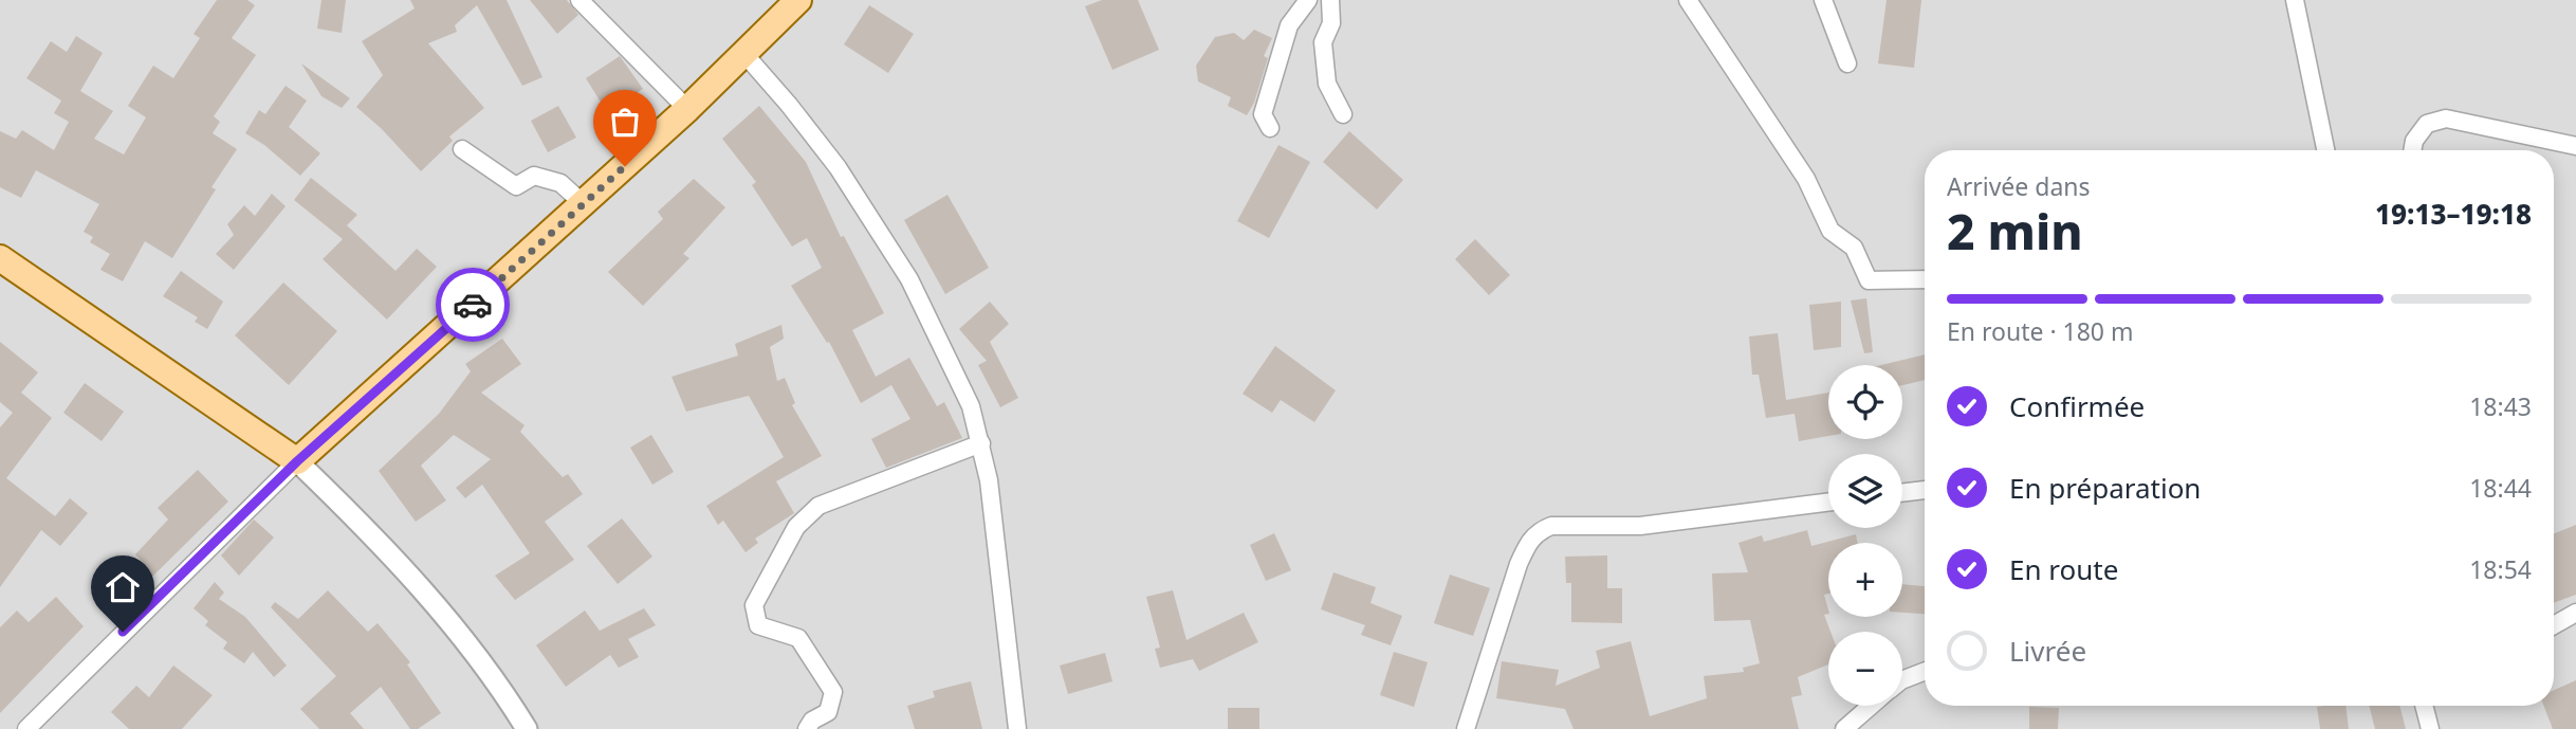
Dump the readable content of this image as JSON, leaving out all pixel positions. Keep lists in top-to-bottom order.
{
  "page": {
    "heading": ["2 min", "Arrivée dans", "19:13–19:18"],
    "bar": "En route · 180 m",
    "map_buttons": ["+", "−"],
    "list": [
      ["Confirmée", "18:43"],
      ["En préparation", "18:44"],
      ["En route", "18:54"],
      "Livrée"
    ]
  }
}
